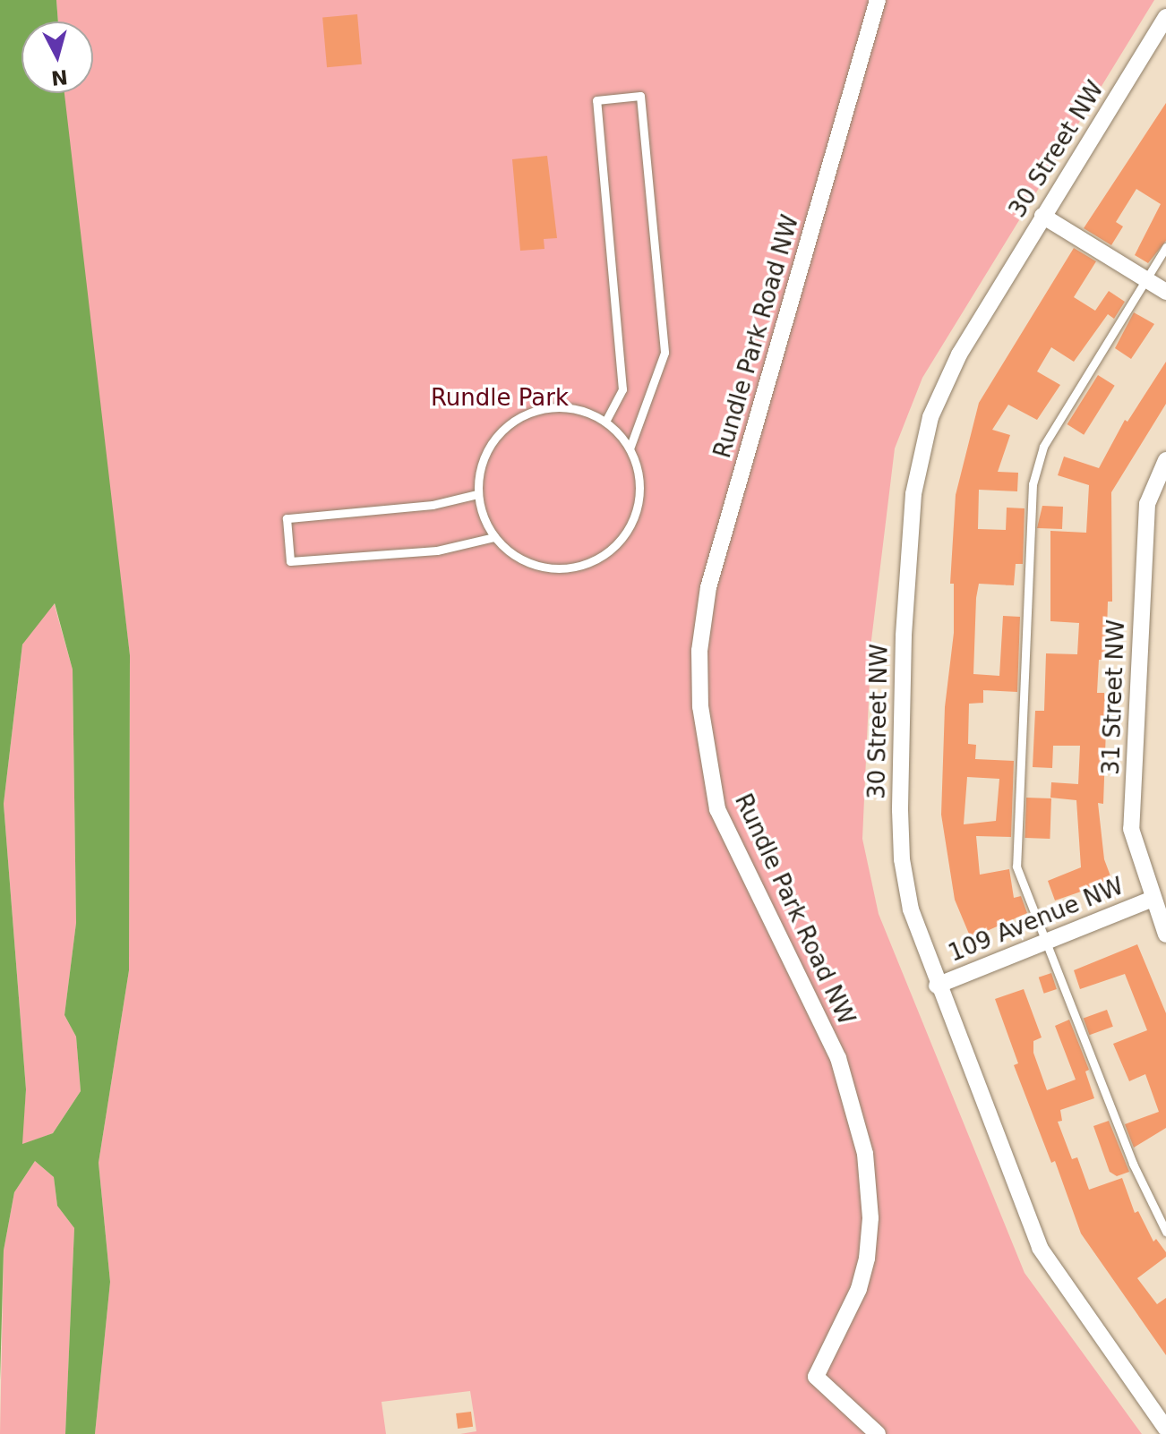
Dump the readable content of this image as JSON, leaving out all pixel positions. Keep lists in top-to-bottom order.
{
  "streets": {
    "street": [
      "30 Street NW",
      "Rundle Park Road NW",
      "31 Street NW",
      "109 Avenue NW"
    ]
  },
  "crossings": [
    ["30 Street NW", "109 Avenue NW"],
    ["31 Street NW", "109 Avenue NW"]
  ],
  "parks": ["Rundle Park"],
  "north": "bottom"
}
